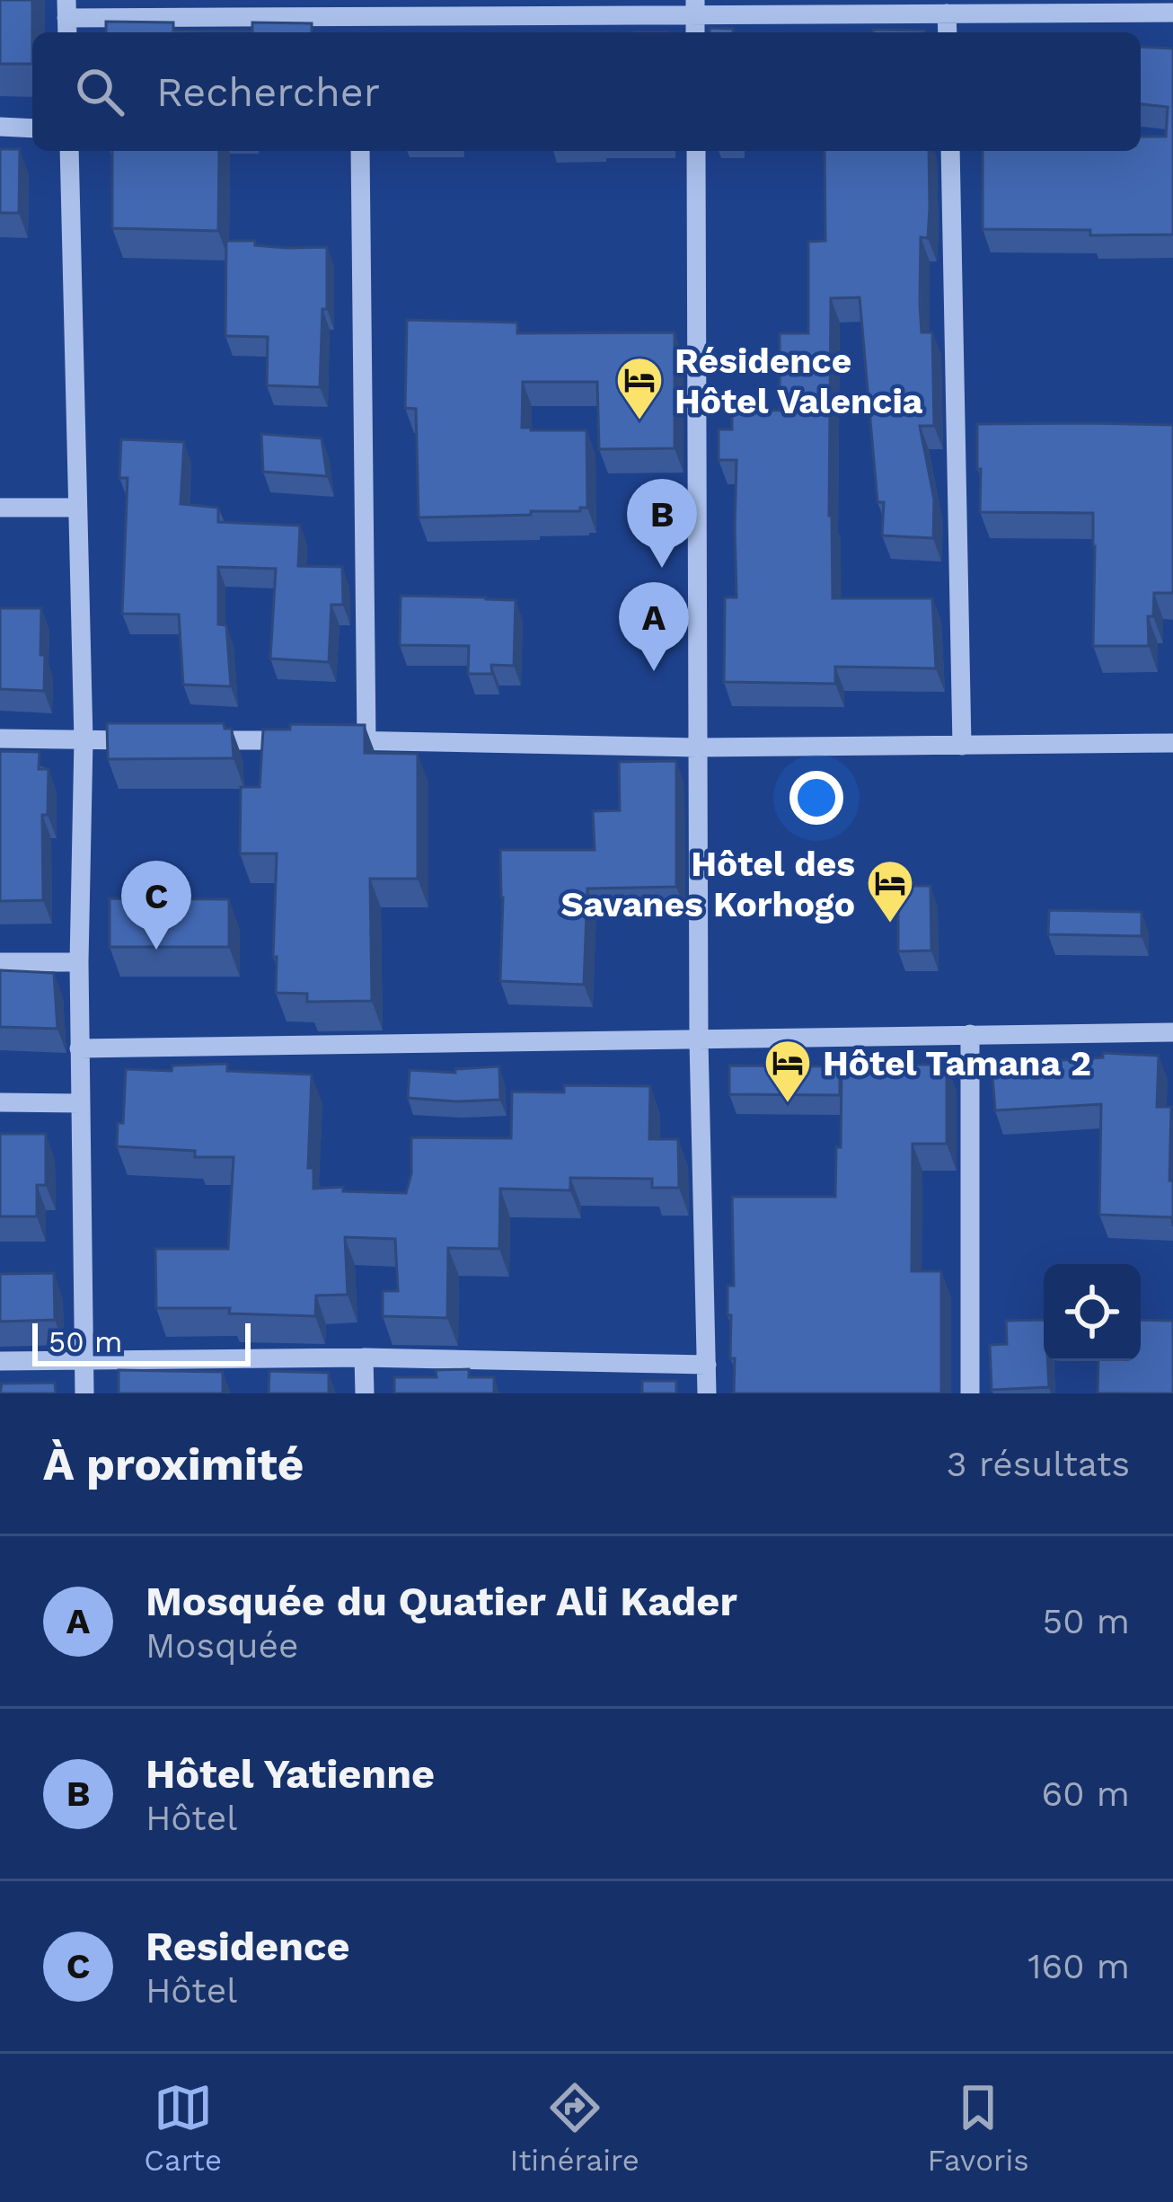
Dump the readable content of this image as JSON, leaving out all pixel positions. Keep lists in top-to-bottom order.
{
  "places": {
    "hotel": ["Résidence Hôtel Valencia", "Hôtel des Savanes Korhogo", "Hôtel Tamana 2"]
  },
  "scale_bar": "50 m",
  "page": {
    "search": "Rechercher",
    "pins": ["B", "A", "C"],
    "scale": "50 m",
    "heading": ["À proximité", "3 résultats"],
    "list": [
      {
        "mark": "A",
        "name": "Mosquée du Quatier Ali Kader",
        "note": "Mosquée",
        "value": "50 m"
      },
      {
        "mark": "B",
        "name": "Hôtel Yatienne",
        "note": "Hôtel",
        "value": "60 m"
      },
      {
        "mark": "C",
        "name": "Residence",
        "note": "Hôtel",
        "value": "160 m"
      }
    ],
    "nav": ["Carte", "Itinéraire", "Favoris"]
  }
}
